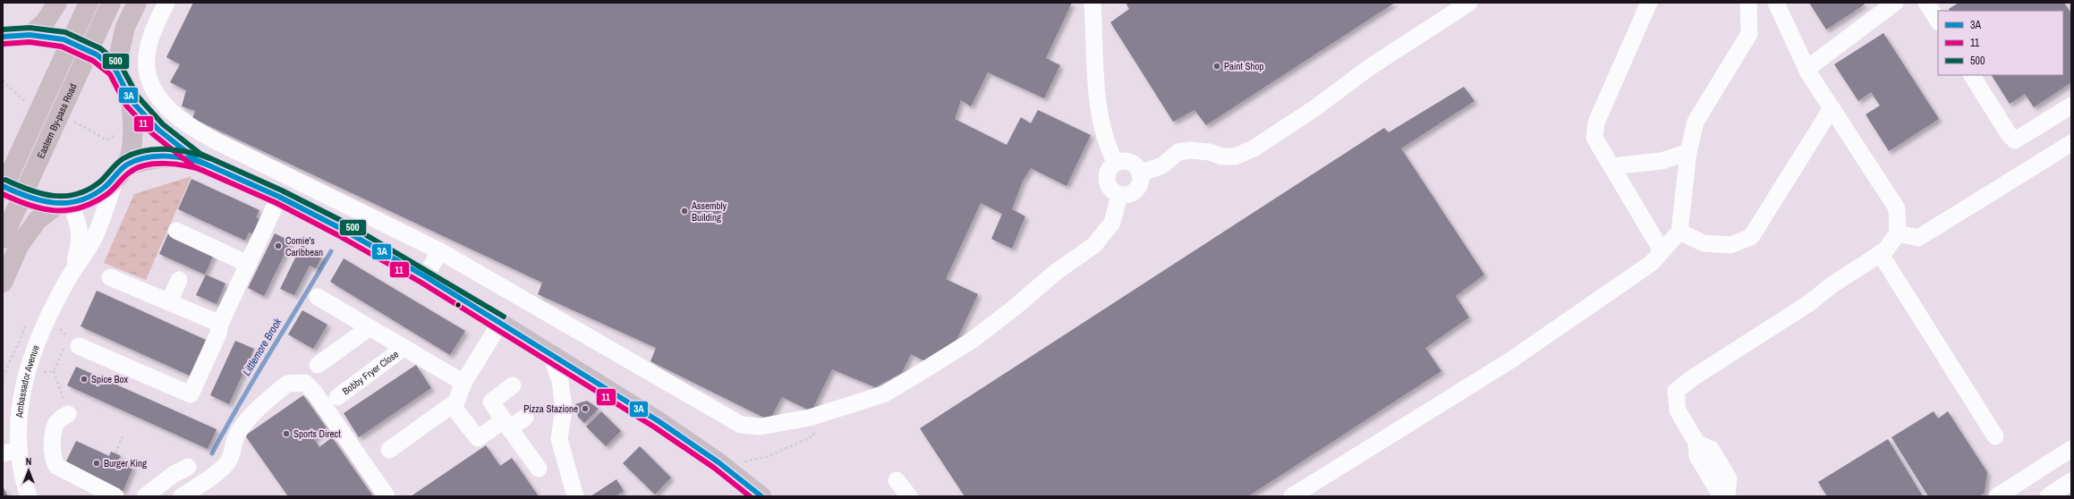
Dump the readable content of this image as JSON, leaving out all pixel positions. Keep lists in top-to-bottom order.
{
  "streets": {
    "highway": ["Eastern By-pass Road"],
    "street": ["Bobby Fryer Close", "Ambassador Avenue"]
  },
  "water": ["Littlemore Brook"],
  "places": [
    "Paint Shop",
    "Assembly Building",
    "Comie's Caribbean",
    "Spice Box",
    "Pizza Stazione",
    "Sports Direct",
    "Burger King"
  ],
  "lines": ["transit line 500", "transit line 3A", "transit line 11"],
  "legend": ["3A", "11", "500"],
  "north": "top"
}
